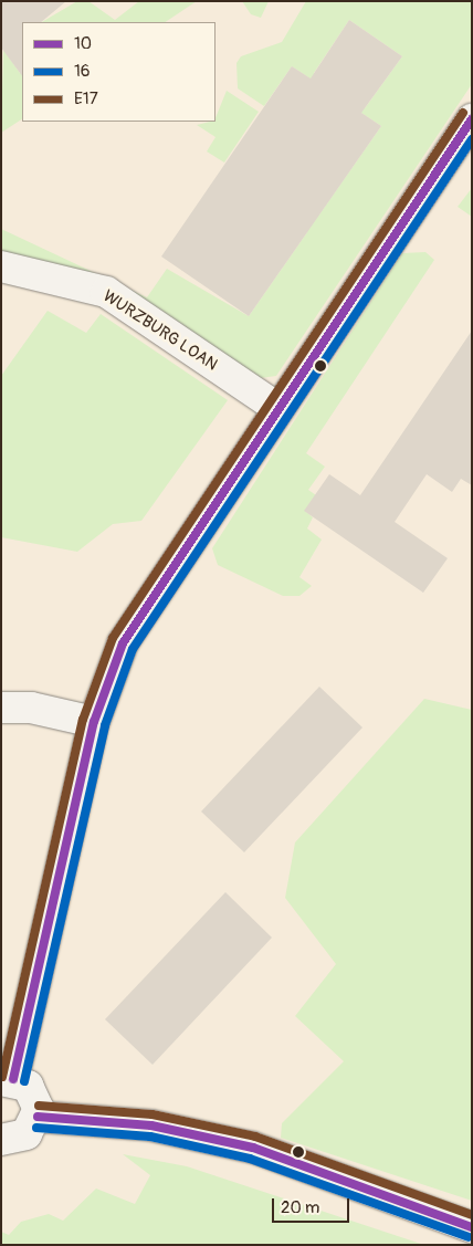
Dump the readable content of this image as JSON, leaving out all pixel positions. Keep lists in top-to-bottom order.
{
  "streets": {
    "street": ["WURZBURG LOAN"]
  },
  "lines": ["transit line E17", "transit line 10", "transit line 16"],
  "legend": ["10", "16", "E17"],
  "scale_bar": "20 m"
}
